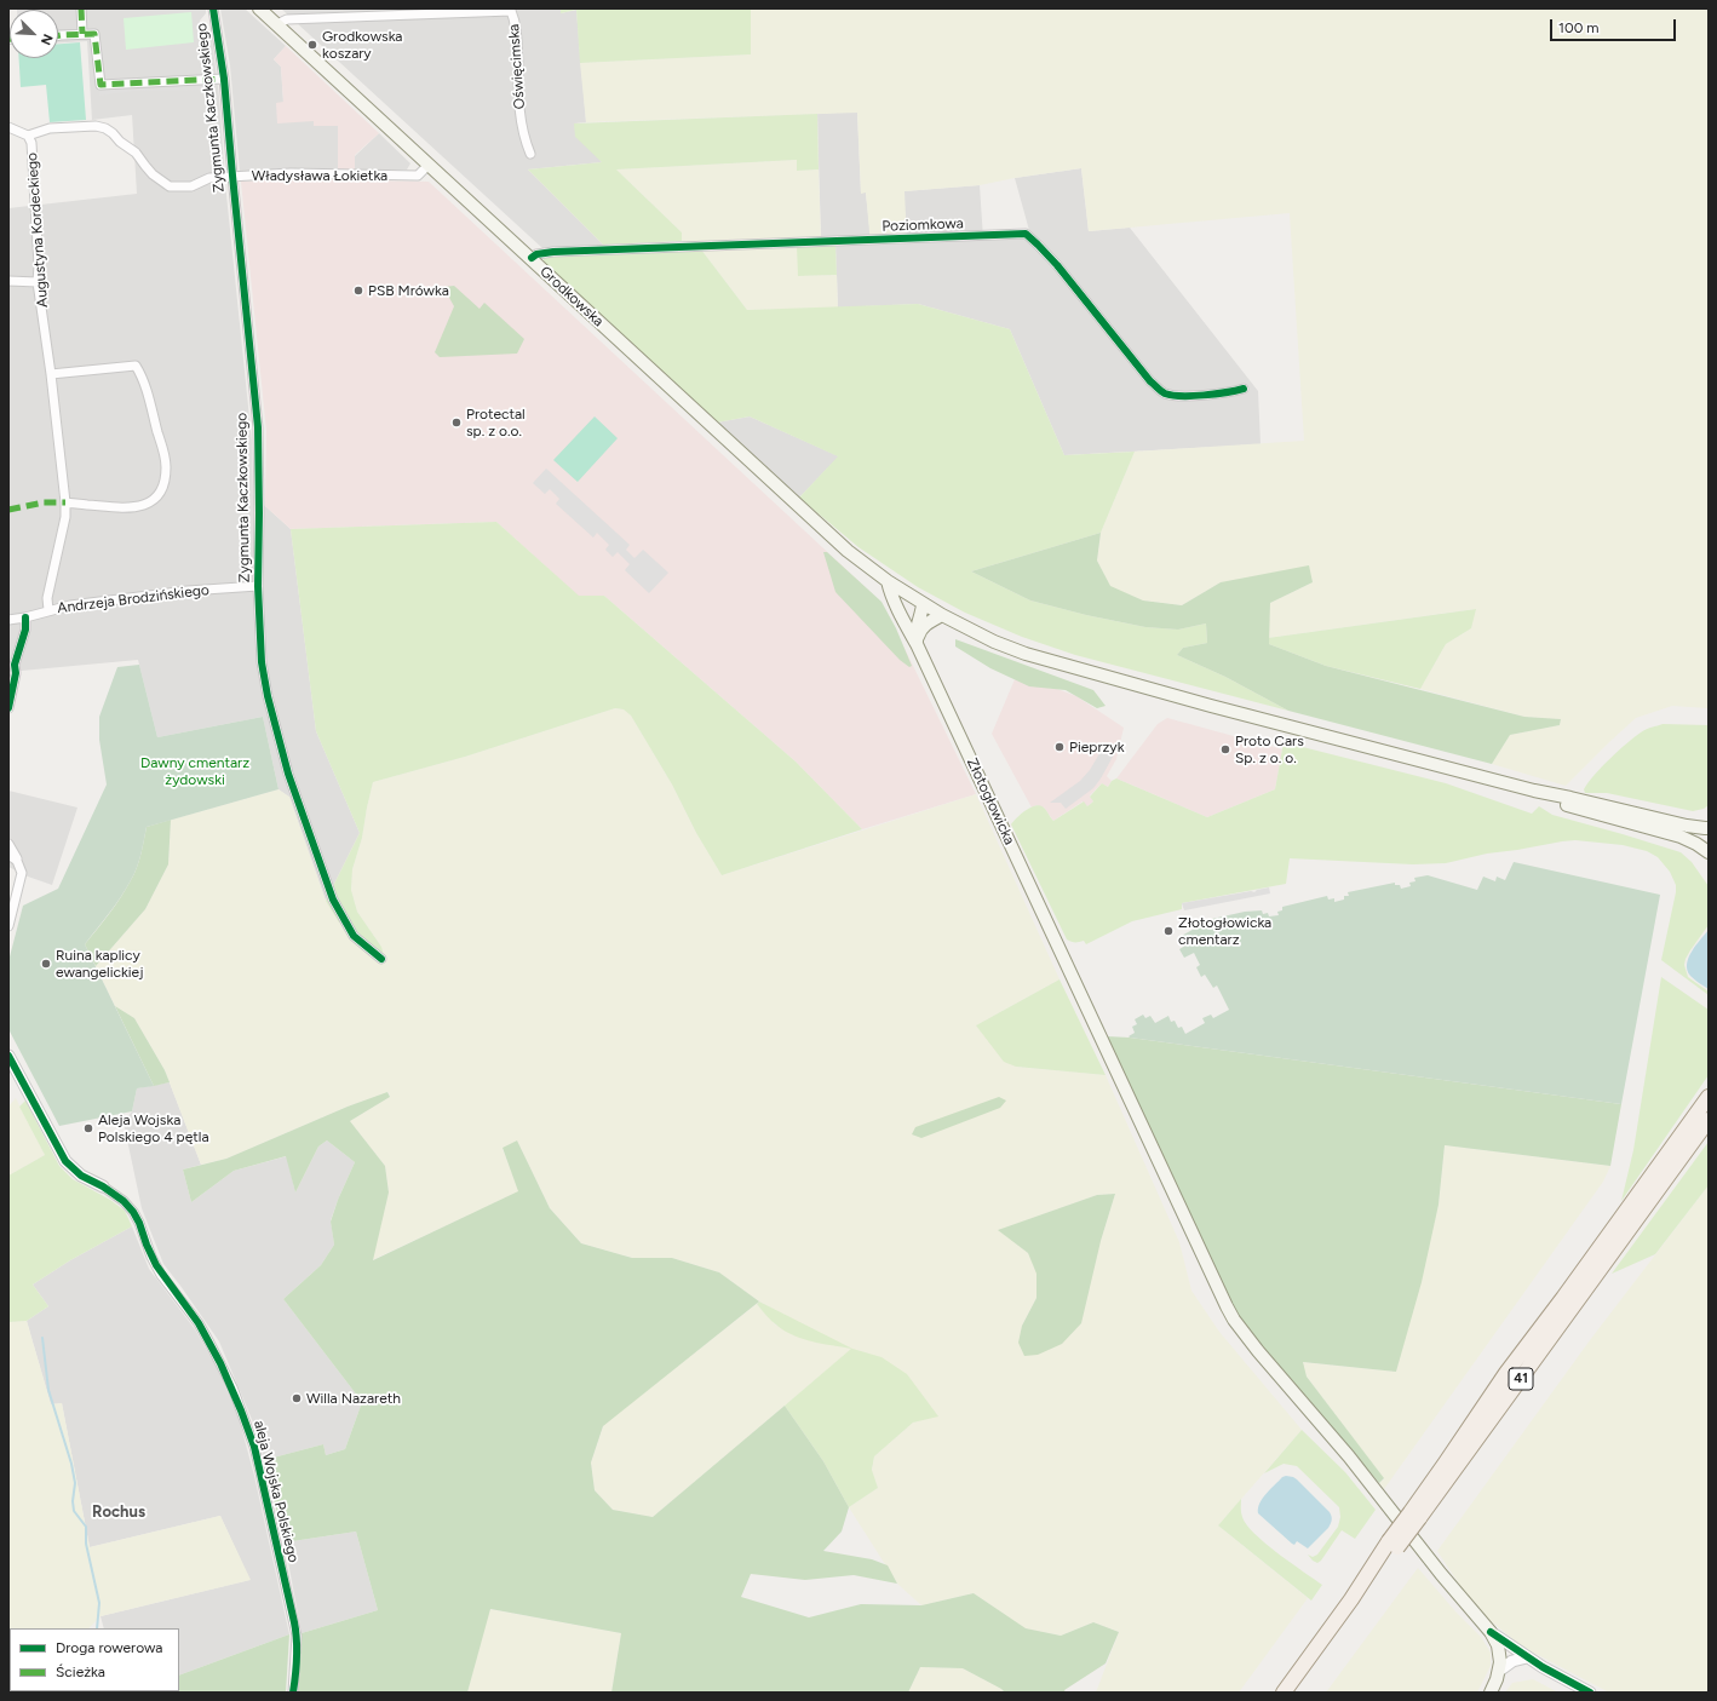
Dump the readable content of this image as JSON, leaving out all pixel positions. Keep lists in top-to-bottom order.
{
  "streets": {
    "main road": ["Grodkowska", "Złotogłowicka", "41"],
    "street": [
      "Oświęcimska",
      "Zygmunta Kaczkowskiego",
      "Władysława Łokietka",
      "Poziomkowa",
      "Augustyna Kordeckiego",
      "Andrzeja Brodzińskiego",
      "aleja Wojska Polskiego"
    ]
  },
  "crossings": [
    ["Oświęcimska", "Grodkowska"],
    ["Zygmunta Kaczkowskiego", "Władysława Łokietka"],
    ["Zygmunta Kaczkowskiego", "Andrzeja Brodzińskiego"],
    ["Władysława Łokietka", "Augustyna Kordeckiego"],
    ["Władysława Łokietka", "Grodkowska"],
    ["Poziomkowa", "Grodkowska"],
    ["Augustyna Kordeckiego", "Andrzeja Brodzińskiego"],
    ["Grodkowska", "Złotogłowicka"]
  ],
  "districts": ["Rochus"],
  "parks": ["Dawny cmentarz żydowski"],
  "places": [
    "Grodkowska koszary",
    "PSB Mrówka",
    "Protectal sp. z o.o.",
    "Pieprzyk",
    "Proto Cars Sp. z o. o.",
    "Złotogłowicka cmentarz",
    "Ruina kaplicy ewangelickiej",
    "Aleja Wojska Polskiego 4 pętla",
    "Willa Nazareth"
  ],
  "legend": ["Droga rowerowa", "Ścieżka"],
  "scale_bar": "100 m",
  "north": "bottom right"
}
